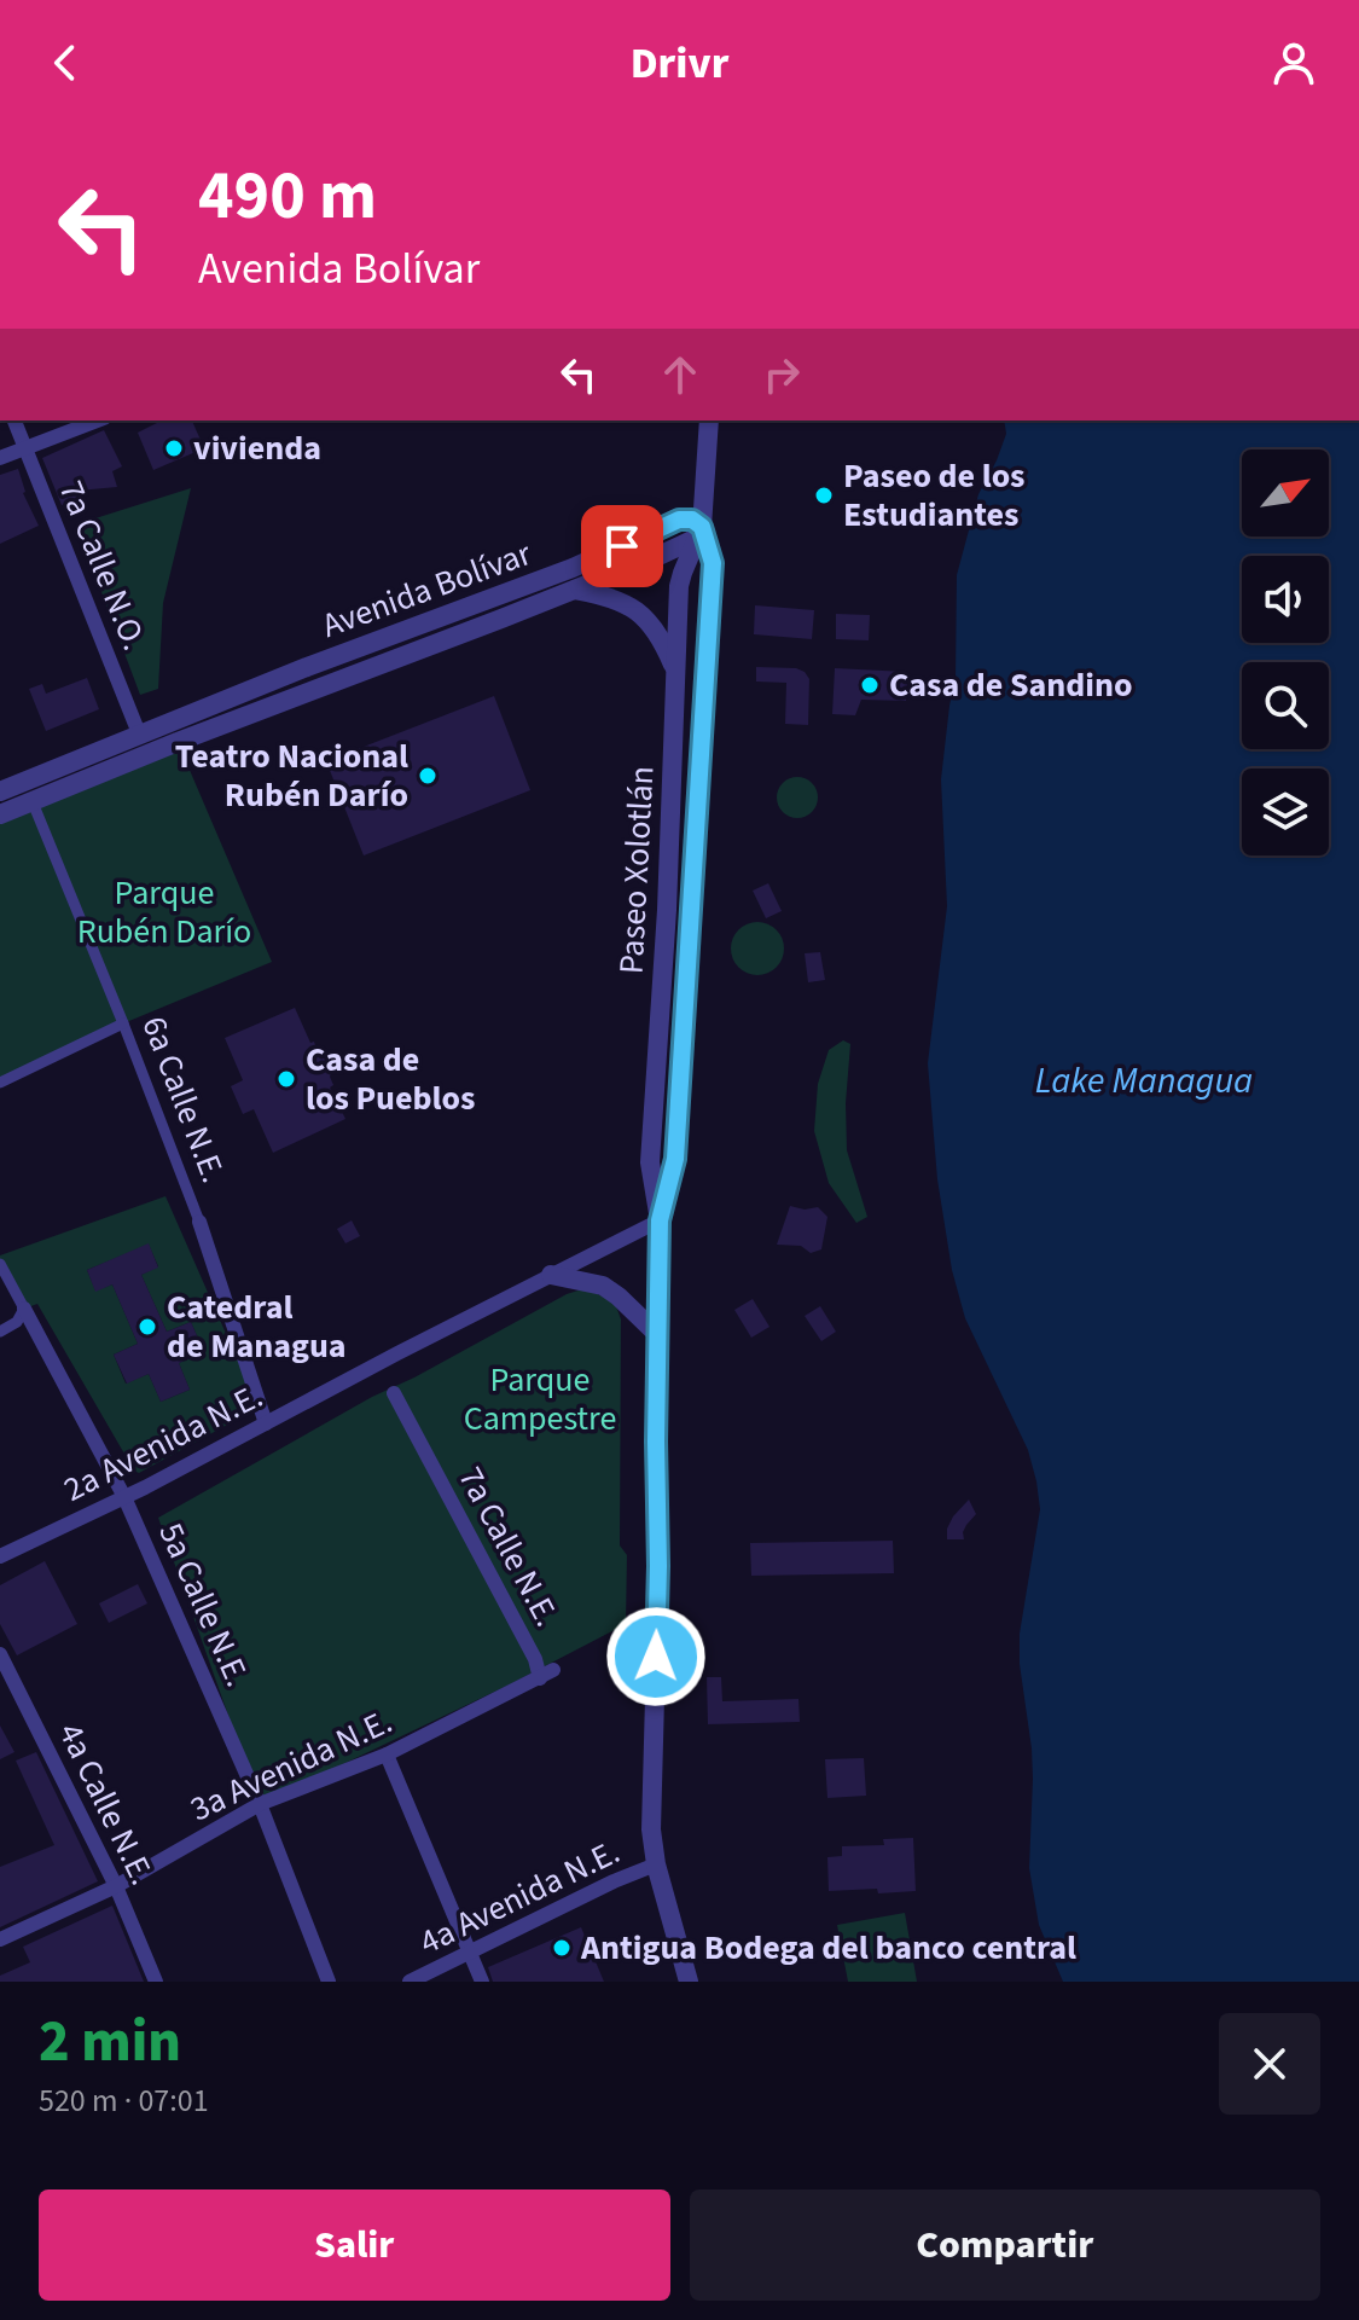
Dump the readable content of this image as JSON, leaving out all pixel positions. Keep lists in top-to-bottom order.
{
  "streets": {
    "street": [
      "7a Calle N.O.",
      "Avenida Bolívar",
      "Paseo Xolotlán",
      "6a Calle N.E.",
      "2a Avenida N.E.",
      "7a Calle N.E.",
      "5a Calle N.E.",
      "3a Avenida N.E.",
      "4a Calle N.E.",
      "4a Avenida N.E."
    ]
  },
  "crossings": [
    ["7a Calle N.O.", "Avenida Bolívar"],
    ["Avenida Bolívar", "Paseo Xolotlán"],
    ["Avenida Bolívar", "6a Calle N.E."],
    ["Paseo Xolotlán", "2a Avenida N.E."],
    ["Paseo Xolotlán", "4a Avenida N.E."],
    ["6a Calle N.E.", "2a Avenida N.E."],
    ["2a Avenida N.E.", "5a Calle N.E."],
    ["7a Calle N.E.", "3a Avenida N.E."],
    ["5a Calle N.E.", "3a Avenida N.E."],
    ["3a Avenida N.E.", "4a Calle N.E."]
  ],
  "water": ["Lake Managua"],
  "parks": ["Parque Rubén Darío", "Parque Campestre"],
  "places": [
    "vivienda",
    "Paseo de los Estudiantes",
    "Casa de Sandino",
    "Teatro Nacional Rubén Darío",
    "Casa de los Pueblos",
    "Catedral de Managua",
    "Antigua Bodega del banco central"
  ],
  "north": "top right",
  "page": {
    "header": "Drivr",
    "turn": ["490 m", "Avenida Bolívar"],
    "heading": ["2 min", "520 m · 07:01"],
    "buttons": ["Salir", "Compartir"]
  }
}
